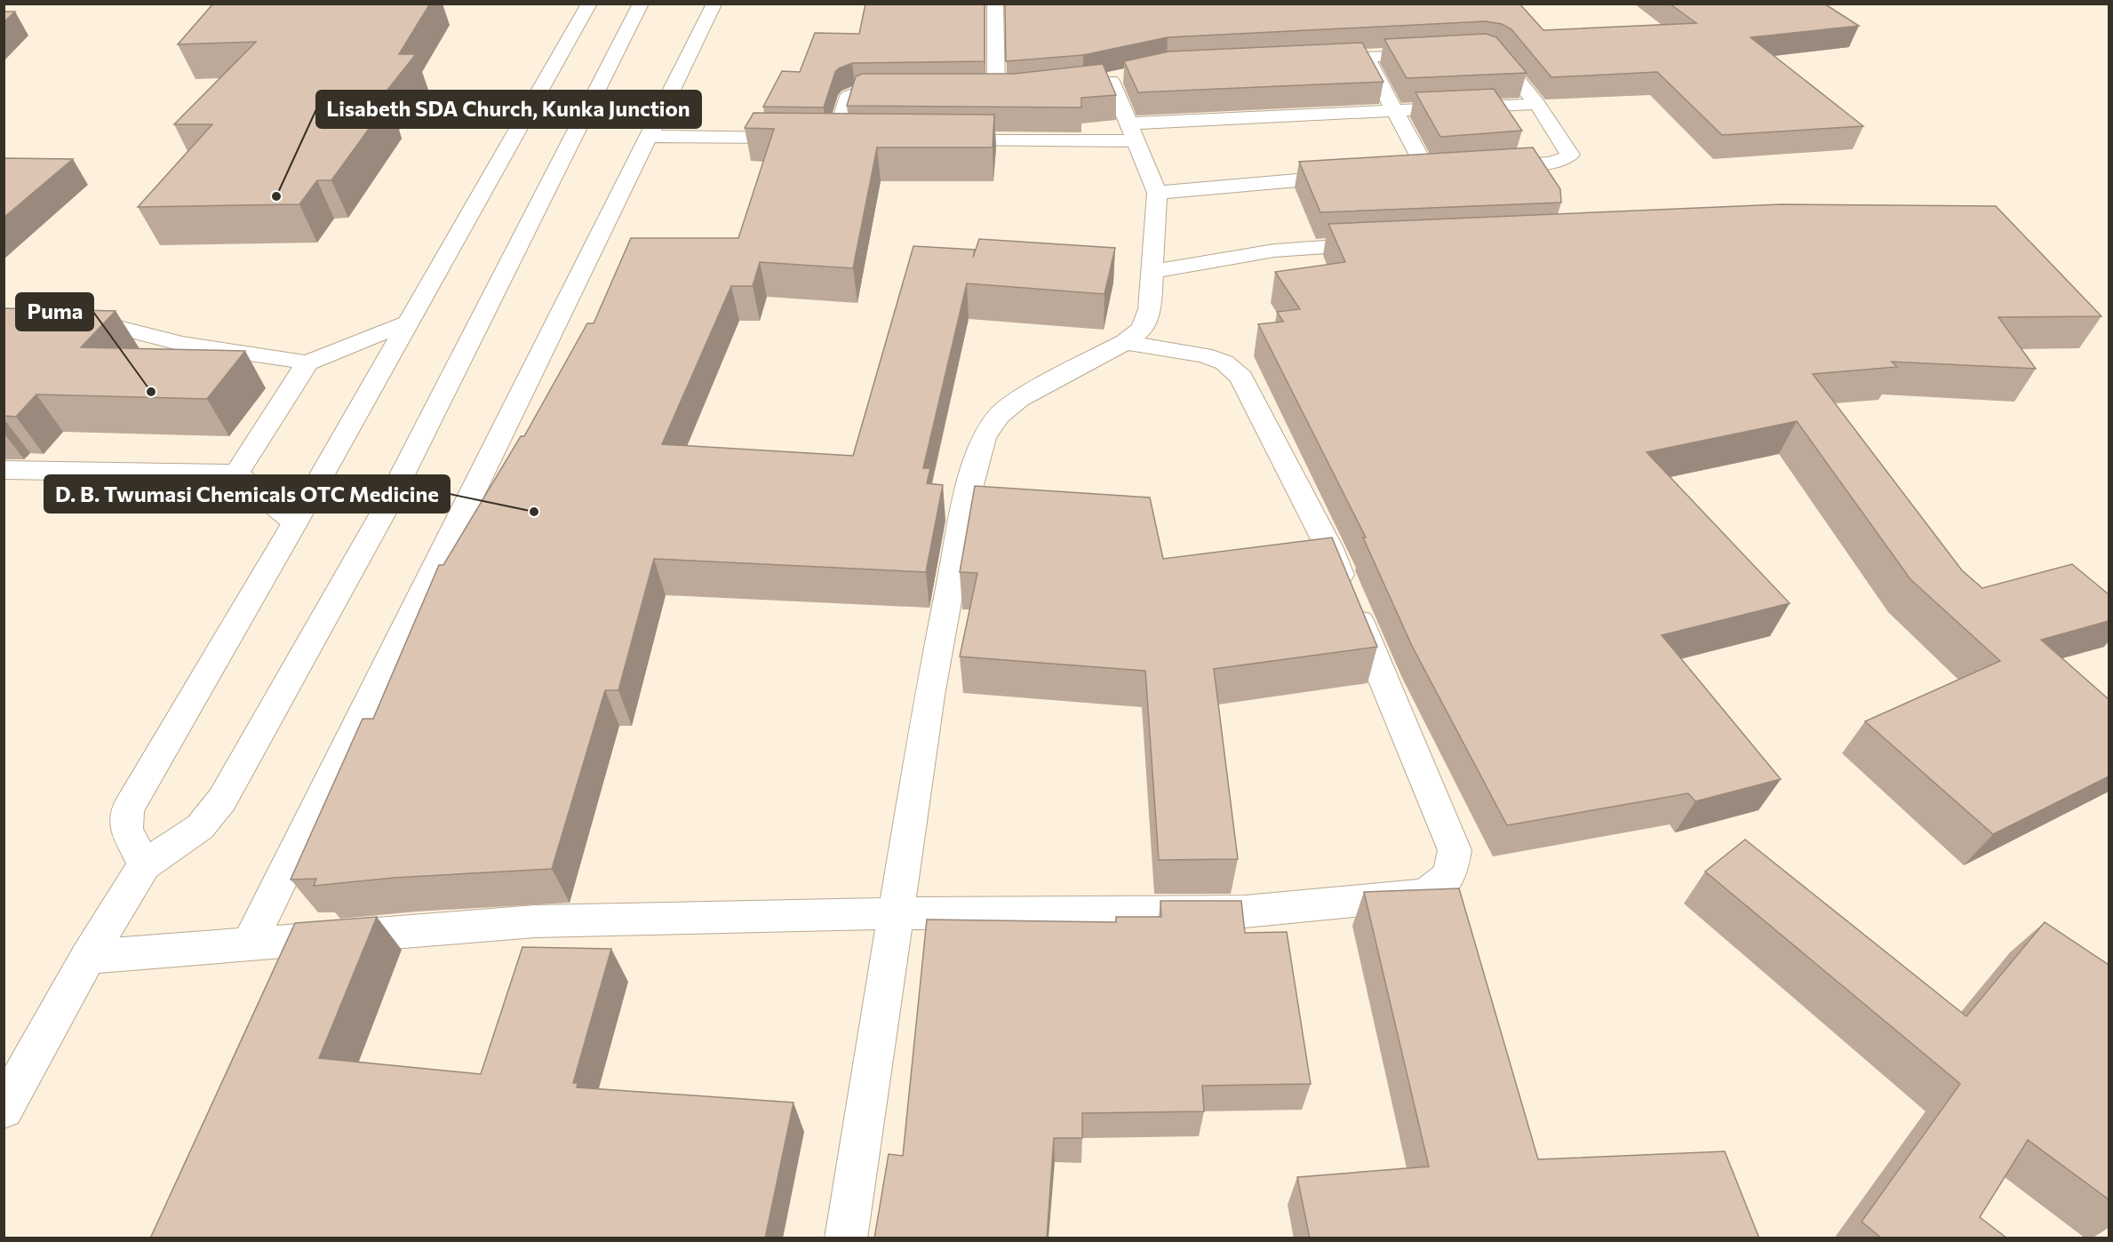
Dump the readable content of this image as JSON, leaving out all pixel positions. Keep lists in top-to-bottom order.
{
  "places": ["Lisabeth SDA Church, Kunka Junction", "Puma", "D. B. Twumasi Chemicals OTC Medicine"]
}
